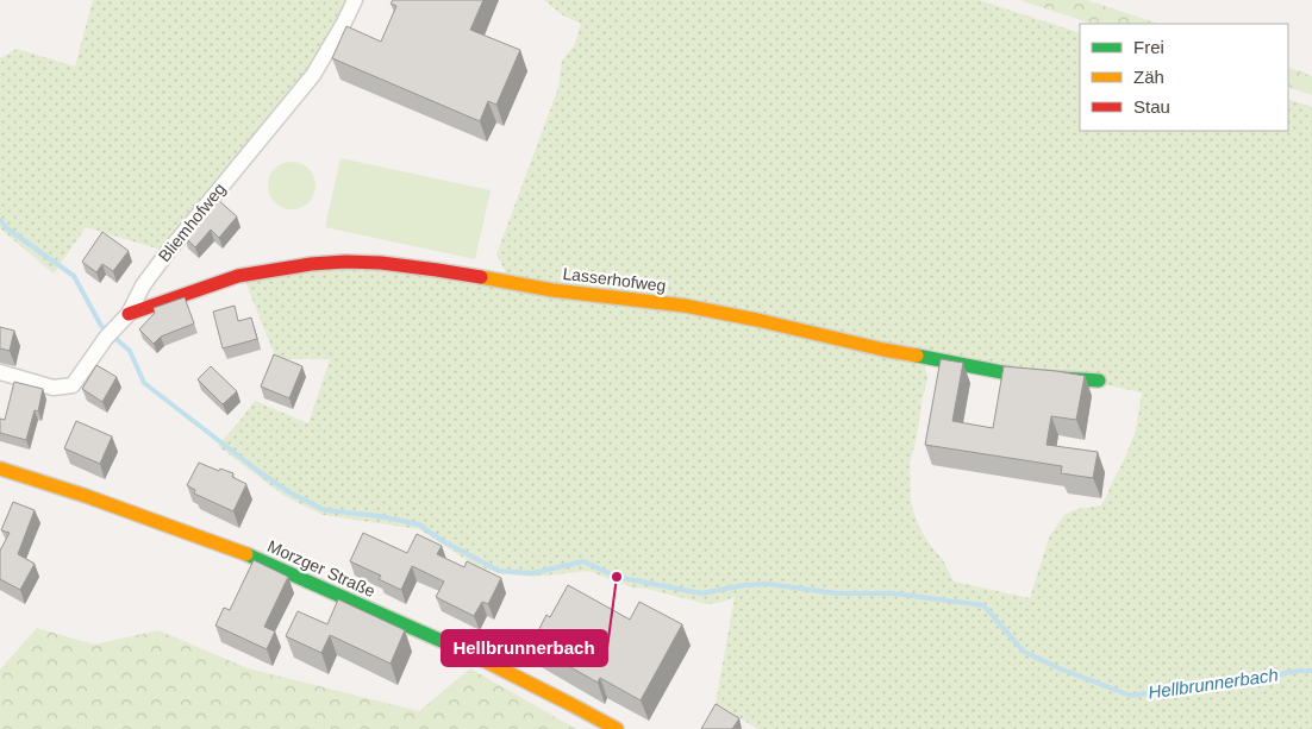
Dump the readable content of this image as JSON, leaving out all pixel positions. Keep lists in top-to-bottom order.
{
  "streets": {
    "street": ["Bliemhofweg", "Lasserhofweg", "Morzger Straße"]
  },
  "crossings": [
    ["Bliemhofweg", "Lasserhofweg"]
  ],
  "water": ["Hellbrunnerbach"],
  "places": ["Hellbrunnerbach"],
  "legend": ["Frei", "Zäh", "Stau"]
}
